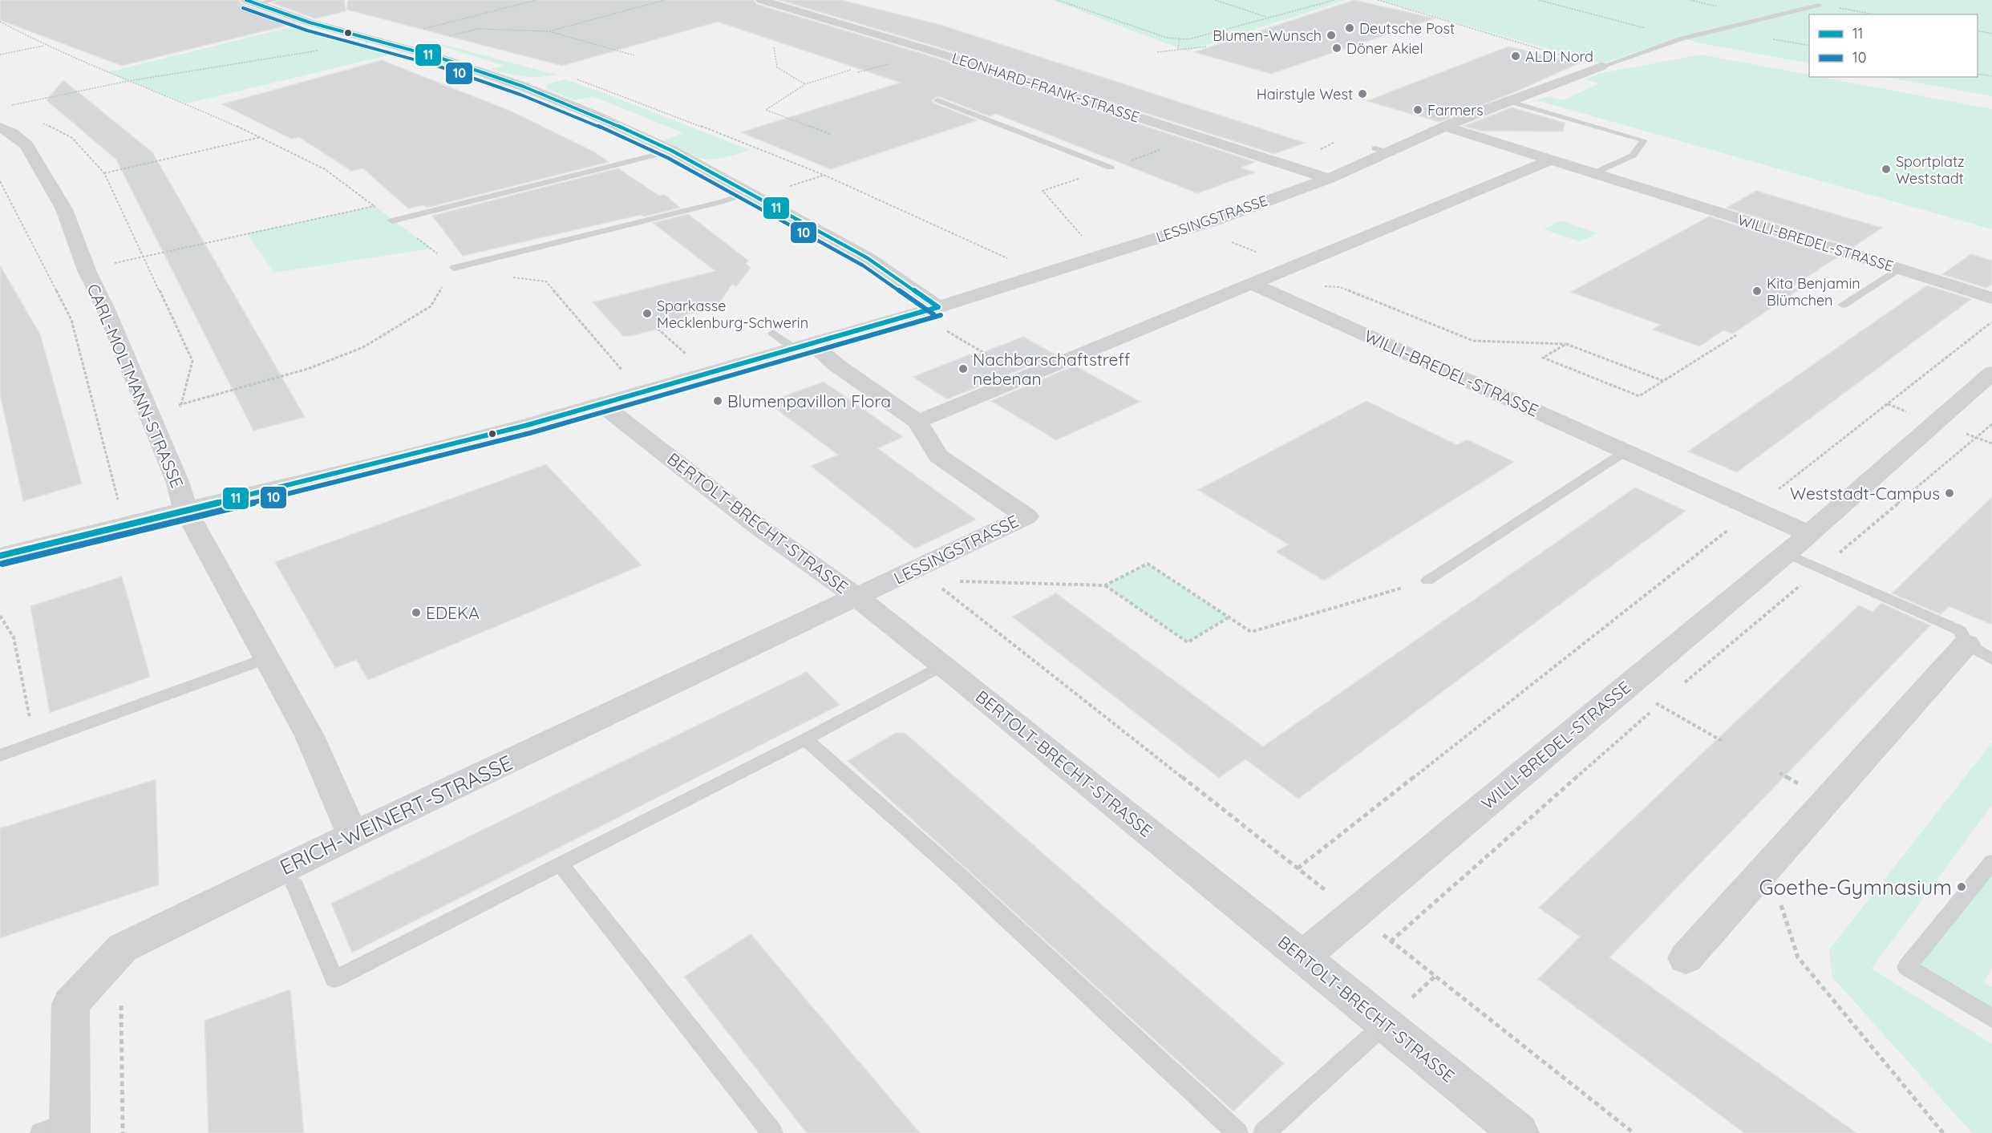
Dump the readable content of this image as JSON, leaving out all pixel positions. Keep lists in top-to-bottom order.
{
  "streets": {
    "street": [
      "LEONHARD-FRANK-STRASSE",
      "LESSINGSTRASSE",
      "WILLI-BREDEL-STRASSE",
      "CARL-MOLTMANN-STRASSE",
      "BERTOLT-BRECHT-STRASSE",
      "ERICH-WEINERT-STRASSE"
    ]
  },
  "crossings": [
    ["LEONHARD-FRANK-STRASSE", "LESSINGSTRASSE"],
    ["LESSINGSTRASSE", "WILLI-BREDEL-STRASSE"],
    ["LESSINGSTRASSE", "CARL-MOLTMANN-STRASSE"],
    ["LESSINGSTRASSE", "BERTOLT-BRECHT-STRASSE"],
    ["LESSINGSTRASSE", "ERICH-WEINERT-STRASSE"],
    ["WILLI-BREDEL-STRASSE", "BERTOLT-BRECHT-STRASSE"],
    ["CARL-MOLTMANN-STRASSE", "ERICH-WEINERT-STRASSE"],
    ["BERTOLT-BRECHT-STRASSE", "ERICH-WEINERT-STRASSE"]
  ],
  "places": [
    "Deutsche Post",
    "Blumen-Wunsch",
    "Döner Akiel",
    "ALDI Nord",
    "Hairstyle West",
    "Farmers",
    "Sportplatz Weststadt",
    "Kita Benjamin Blümchen",
    "Sparkasse Mecklenburg-Schwerin",
    "Nachbarschaftstreff nebenan",
    "Blumenpavillon Flora",
    "Weststadt-Campus",
    "EDEKA",
    "Goethe-Gymnasium"
  ],
  "lines": ["transit line 11", "transit line 10"],
  "legend": ["11", "10"]
}
